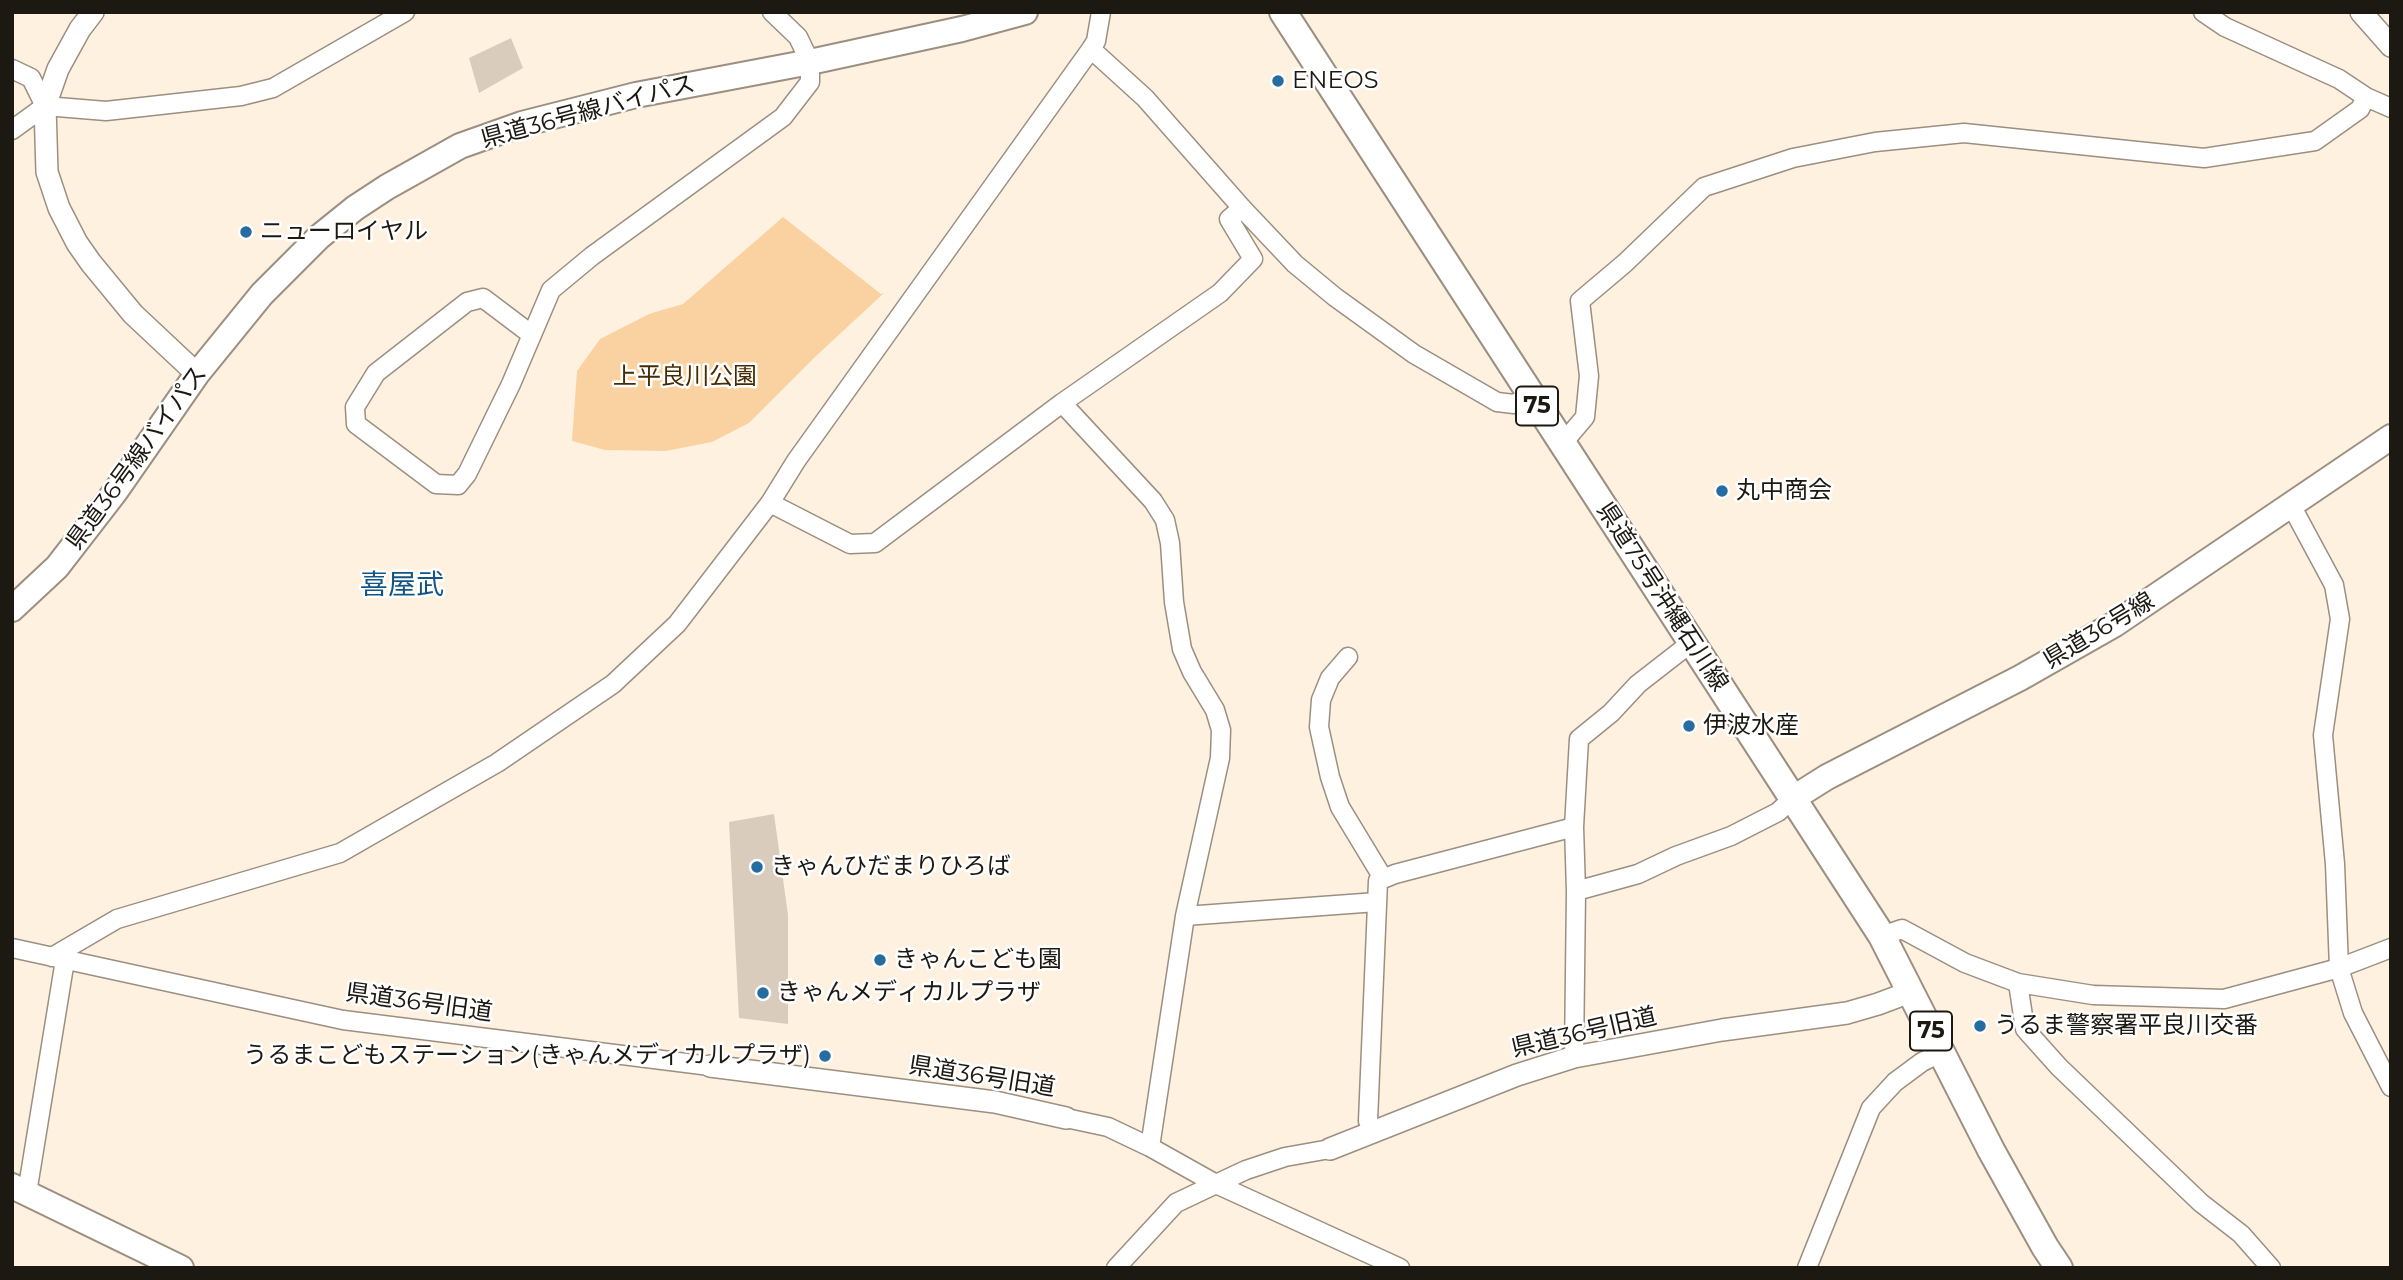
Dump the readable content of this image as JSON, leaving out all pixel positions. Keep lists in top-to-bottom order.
{
  "streets": {
    "main road": [
      "県道36号線バイパス",
      "75",
      "県道75号沖縄石川線",
      "県道36号線"
    ],
    "street": ["県道36号旧道"]
  },
  "crossings": [
    ["県道75号沖縄石川線", "県道36号線"],
    ["県道75号沖縄石川線", "県道36号旧道"]
  ],
  "districts": ["喜屋武"],
  "parks": ["上平良川公園"],
  "places": [
    "ENEOS",
    "ニューロイヤル",
    "丸中商会",
    "伊波水産",
    "きゃんひだまりひろば",
    "きゃんこども園",
    "きゃんメディカルプラザ",
    "うるま警察署平良川交番",
    "うるまこどもステーション(きゃんメディカルプラザ)"
  ]
}
